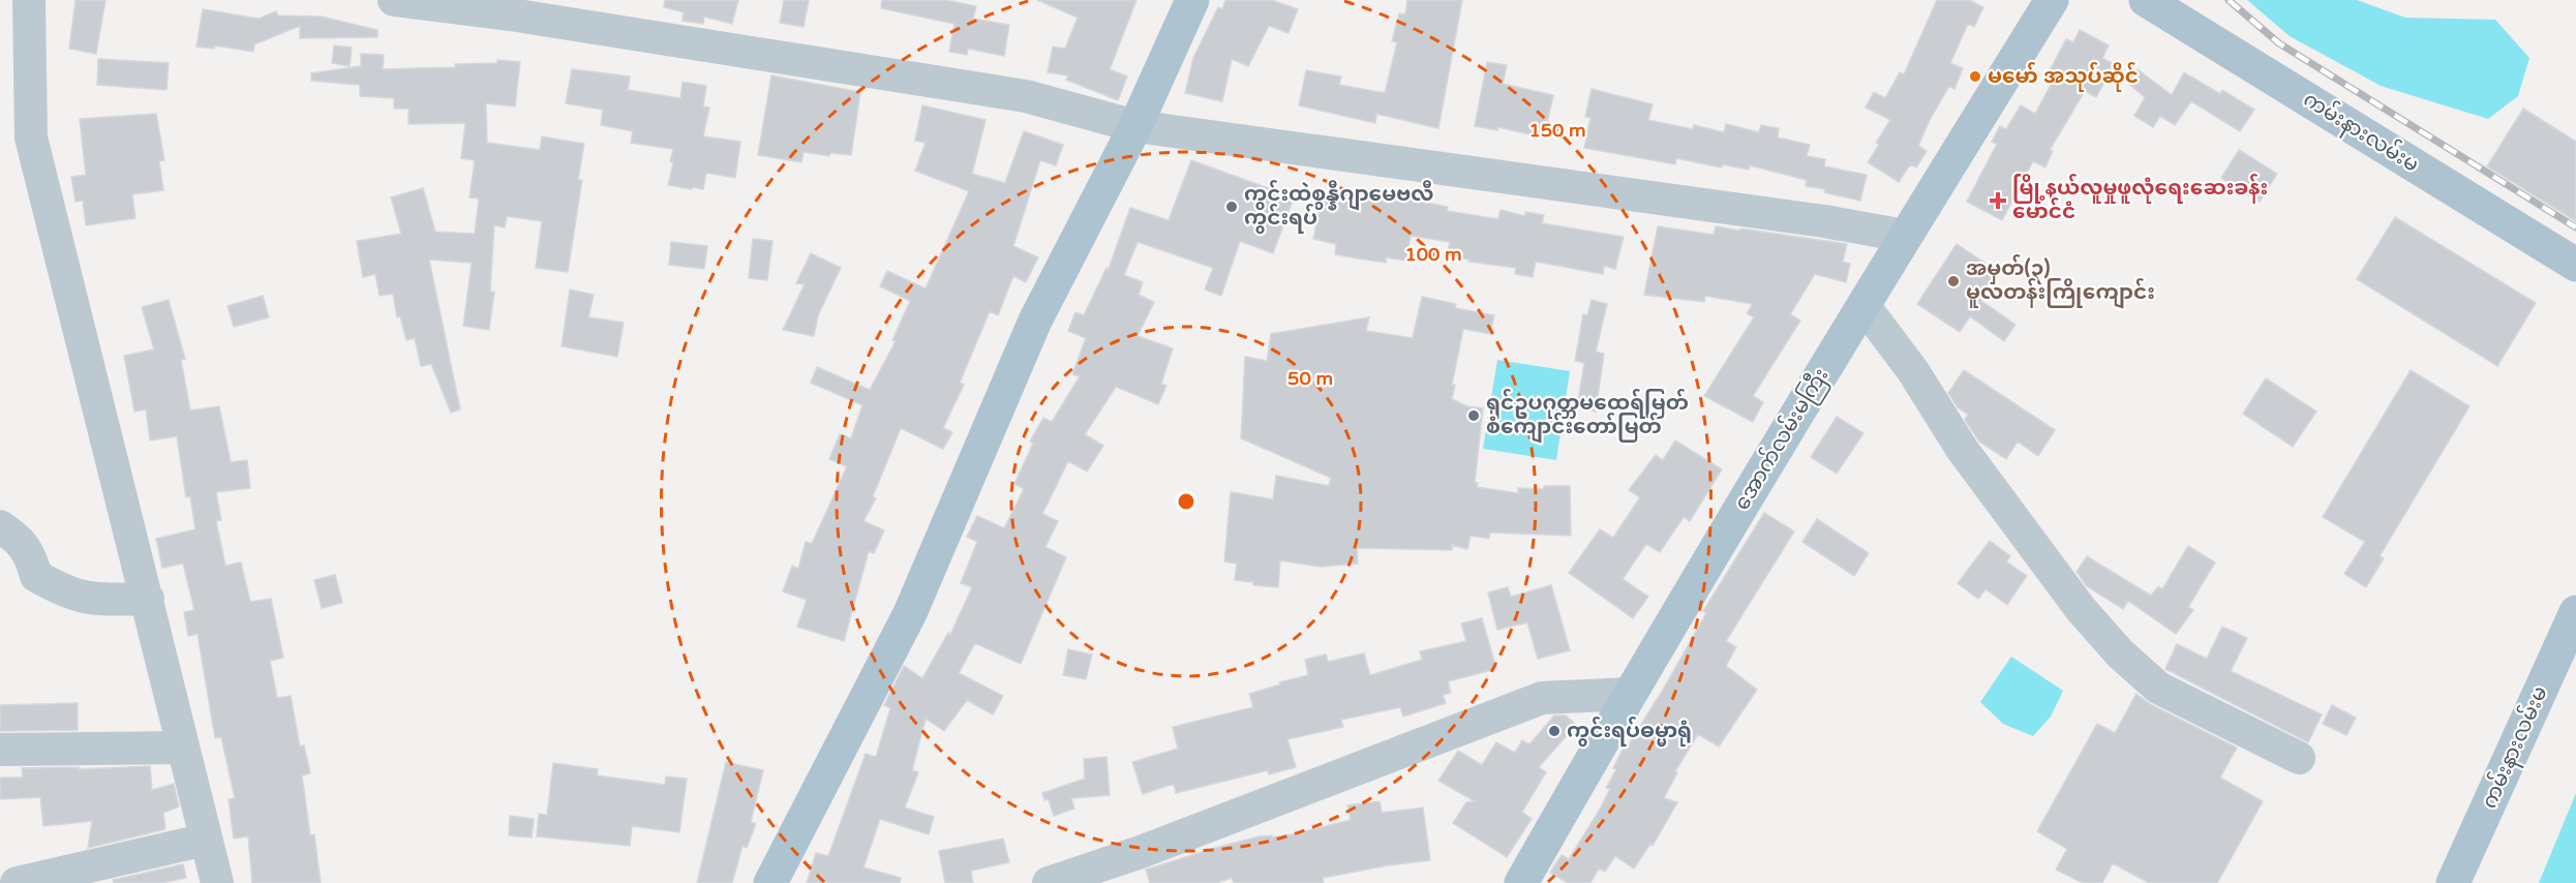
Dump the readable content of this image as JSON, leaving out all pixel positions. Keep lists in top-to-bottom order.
{
  "streets": {
    "main road": ["ကမ်းနားလမ်းမ", "အောက်လမ်းမကြီး"]
  },
  "places": {
    "other": [
      "မမော် အသုပ်ဆိုင်",
      "ကွင်းထဲစွန္နီဂျာမေဗလီ ကွင်းရပ်",
      "အမှတ်(၃) မူလတန်းကြိုကျောင်း",
      "ရှင်ဥပဂုတ္တမထေရ်မြတ် စံကျောင်းတော်မြတ်",
      "ကွင်းရပ်ဓမ္မာရုံ"
    ],
    "health": ["မြို့နယ်လူမှုဖူလုံရေးဆေးခန်း မောင်ငံ"]
  },
  "rings": ["150 m", "100 m", "50 m"]
}
